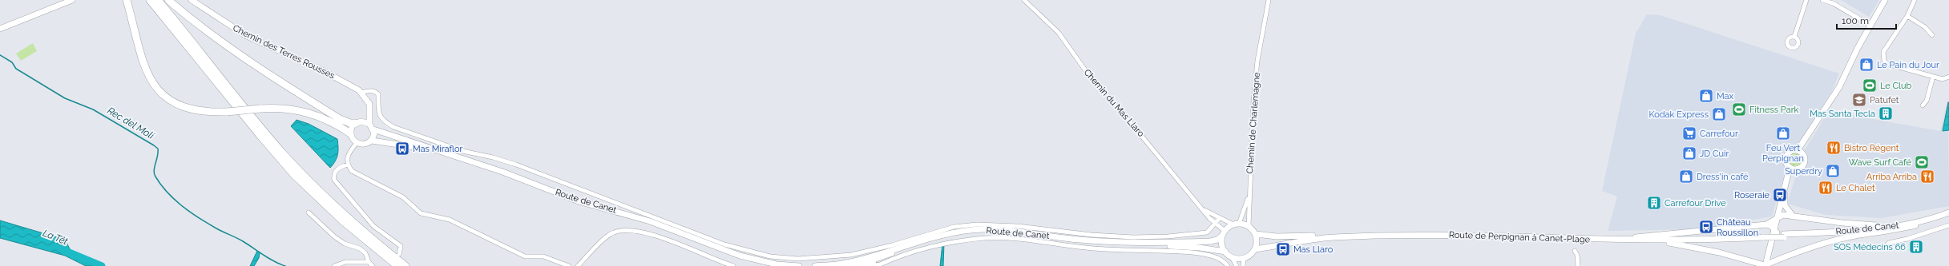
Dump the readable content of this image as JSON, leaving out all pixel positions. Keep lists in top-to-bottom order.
{
  "streets": {
    "main road": ["Chemin des Terres Rousses", "Route de Canet", "Route de Perpignan à Canet-Plage"],
    "street": ["Chemin du Mas Llaro", "Chemin de Charlemagne"]
  },
  "crossings": [
    ["Chemin du Mas Llaro", "Chemin de Charlemagne"],
    ["Chemin du Mas Llaro", "Route de Canet"],
    ["Chemin du Mas Llaro", "Route de Perpignan à Canet-Plage"],
    ["Chemin de Charlemagne", "Route de Canet"],
    ["Chemin de Charlemagne", "Route de Perpignan à Canet-Plage"],
    ["Route de Canet", "Route de Perpignan à Canet-Plage"]
  ],
  "water": ["Rec del Molí", "La Têt"],
  "places": {
    "shop": [
      "Le Pain du Jour",
      "Max",
      "Kodak Express",
      "Feu Vert Perpignan",
      "JD Cuir",
      "Superdry",
      "Dress'in café"
    ],
    "sports": ["Le Club", "Fitness Park", "Wave Surf Café"],
    "school or university": ["Patufet"],
    "building": ["Mas Santa Tecla", "Carrefour Drive", "SOS Médecins 66"],
    "supermarket": ["Carrefour"],
    "restaurant": ["Bistro Régent", "Arriba Arriba", "Le Chalet"],
    "bus stop": [
      "Mas Miraflor",
      "Roseraie",
      "Château Roussillon",
      "Mas Llaro"
    ]
  },
  "scale_bar": "100 m"
}
